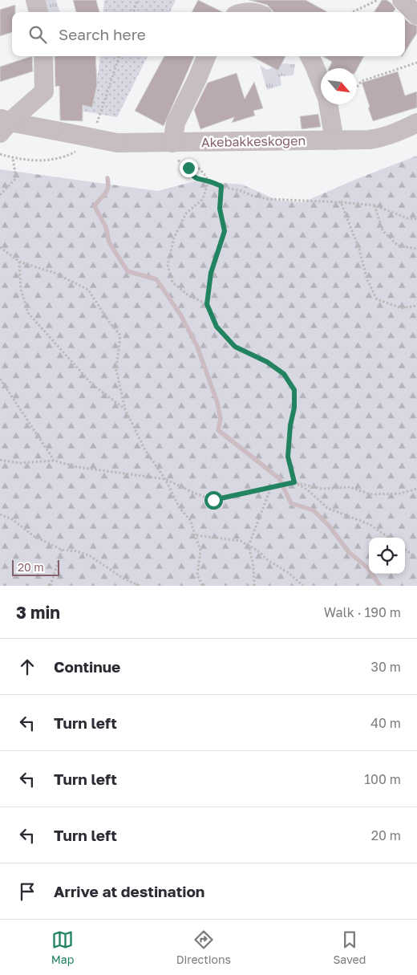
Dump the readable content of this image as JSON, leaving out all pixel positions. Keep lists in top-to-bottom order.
{
  "streets": {
    "street": ["Akebakkeskogen"]
  },
  "scale_bar": "20 m",
  "north": "bottom right",
  "page": {
    "search": "Search here",
    "scale": "20 m",
    "heading": ["3 min", "Walk · 190 m"],
    "list": [
      ["Continue", "30 m"],
      ["Turn left", "40 m"],
      ["Turn left", "100 m"],
      ["Turn left", "20 m"],
      "Arrive at destination"
    ],
    "nav": ["Map", "Directions", "Saved"]
  }
}
